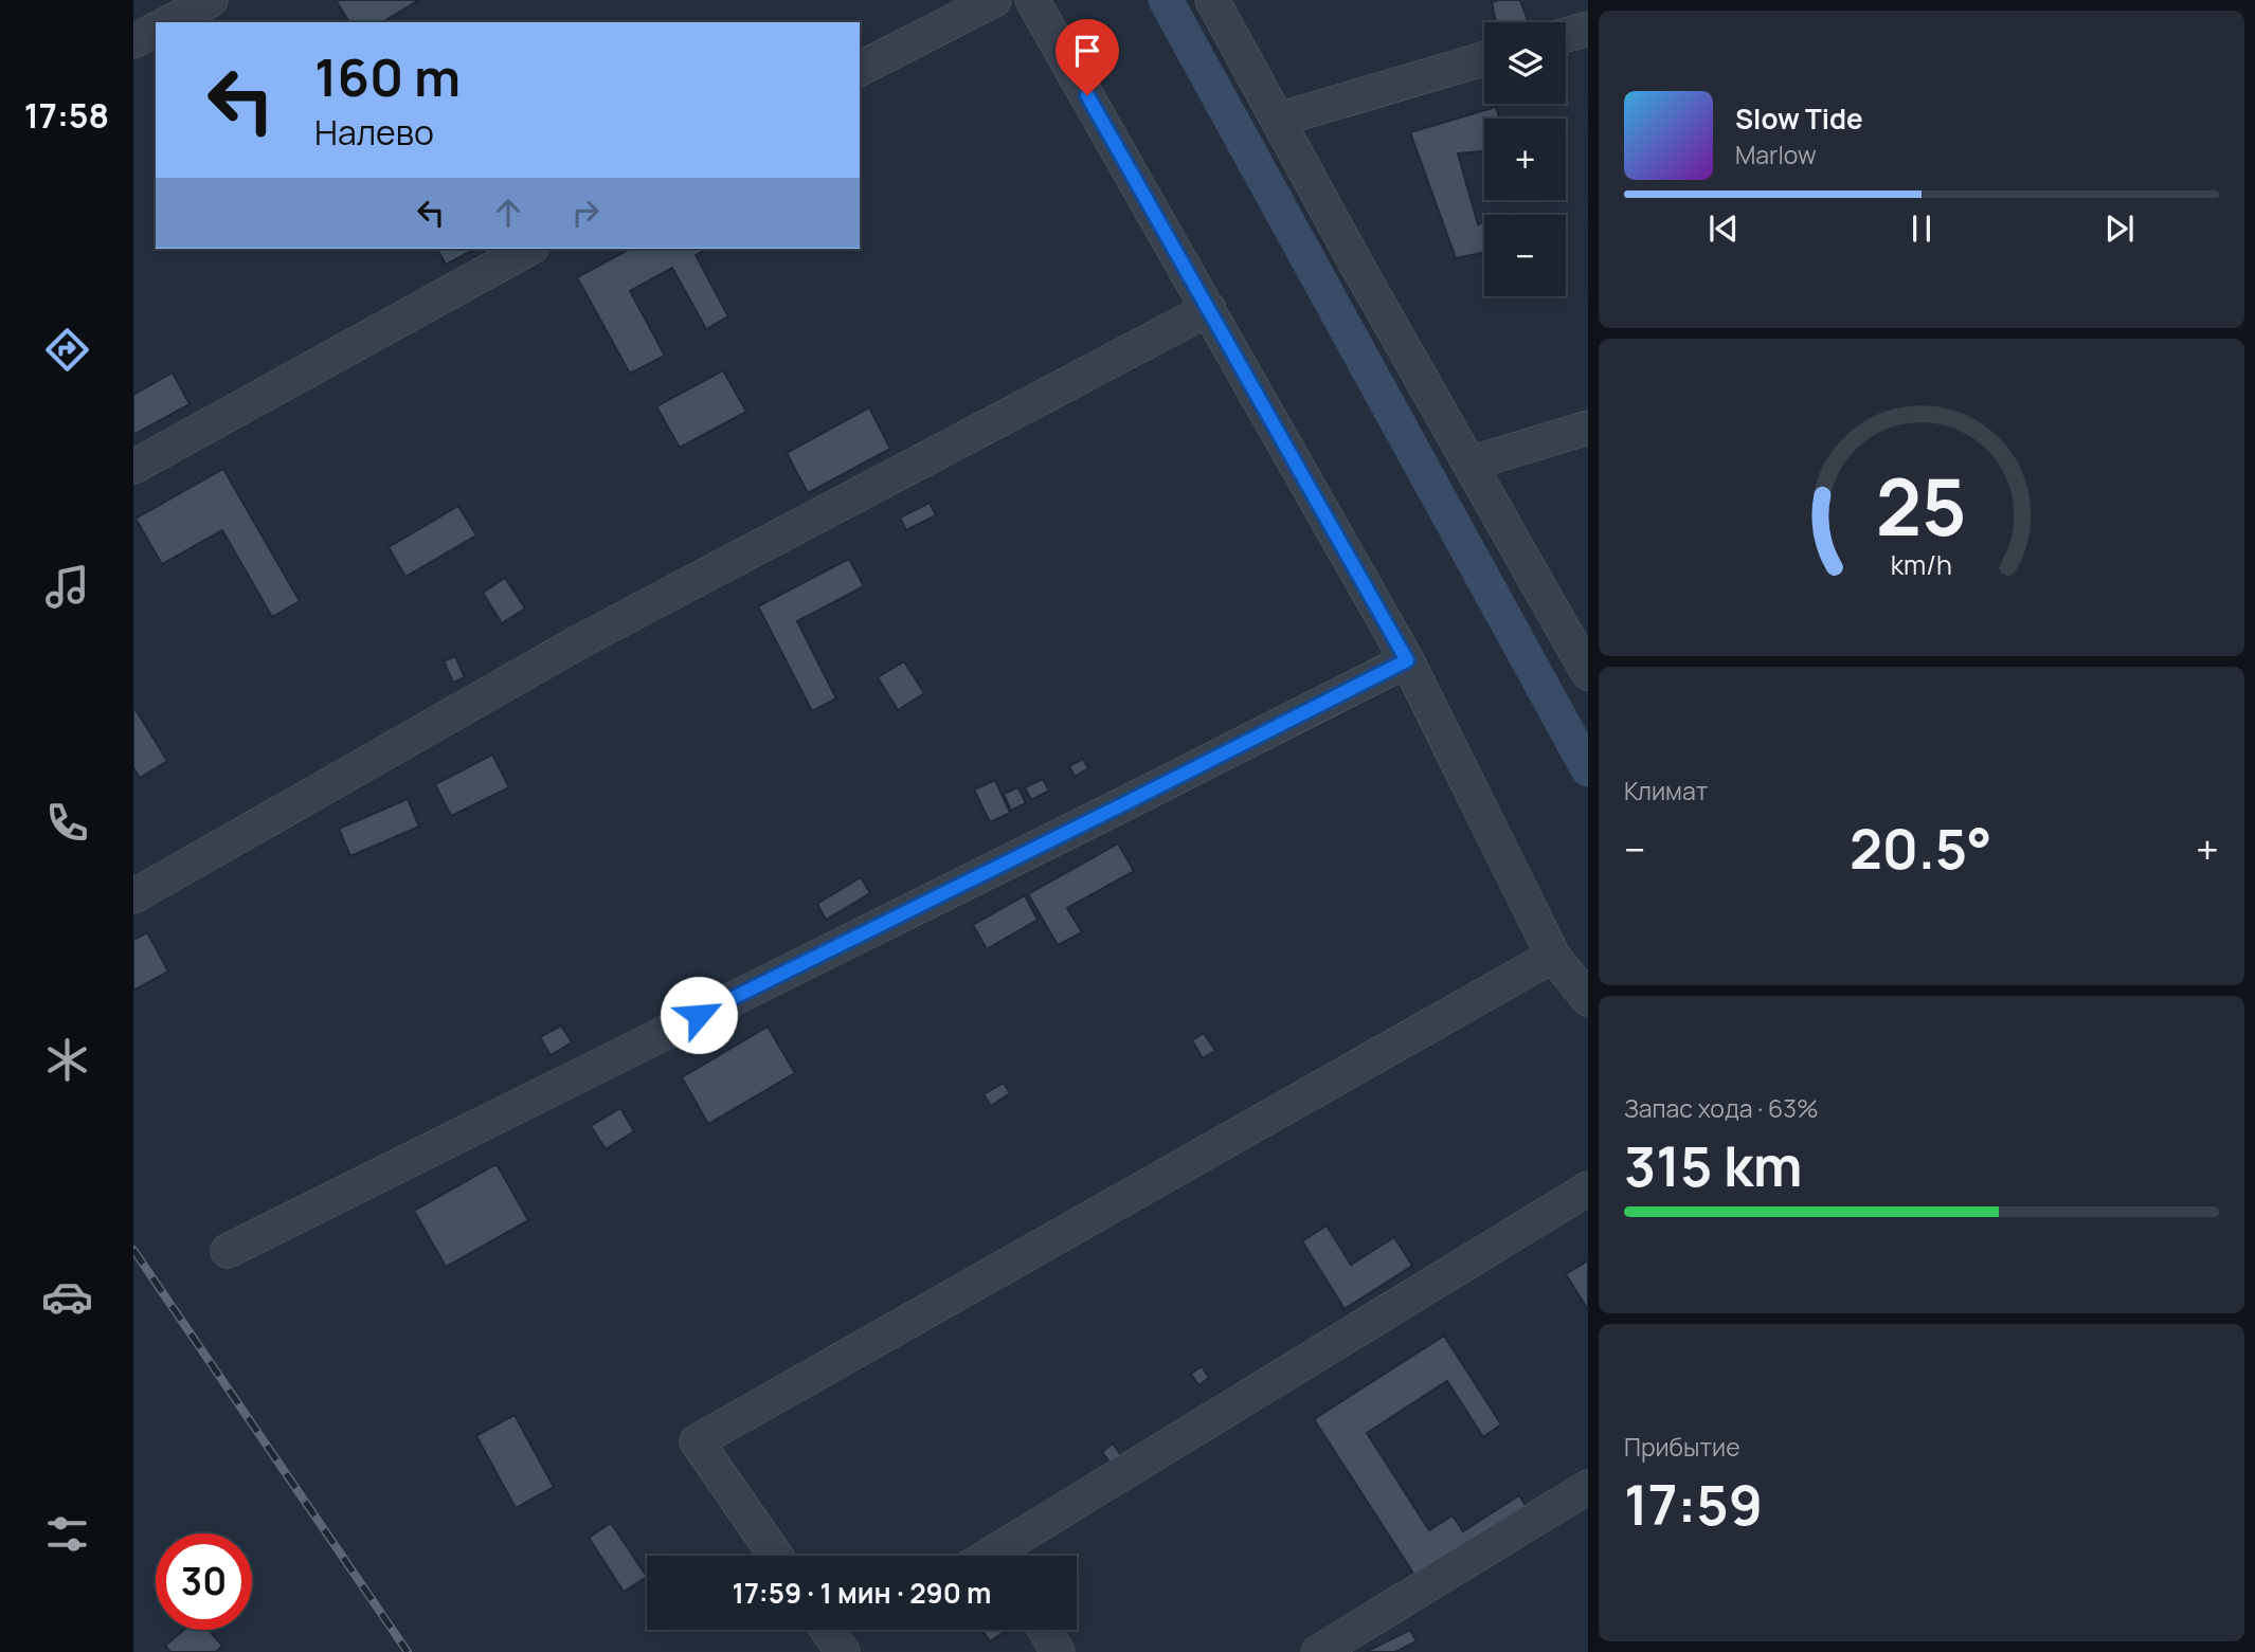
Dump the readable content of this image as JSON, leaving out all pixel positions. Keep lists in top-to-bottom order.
{
  "page": {
    "tabs": "17:58",
    "map_buttons": ["+", "−"],
    "turn": ["160 m", "Налево"],
    "song": ["Slow Tide", "Marlow"],
    "tile": [
      "Климат",
      ["Запас хода · 63%", "315 km"],
      ["Прибытие", "17:59"]
    ],
    "heat": ["−", "20.5°", "+"],
    "limit": "30",
    "trip": "17:59 · 1 мин · 290 m",
    "gauge": ["25", "km/h"]
  }
}
